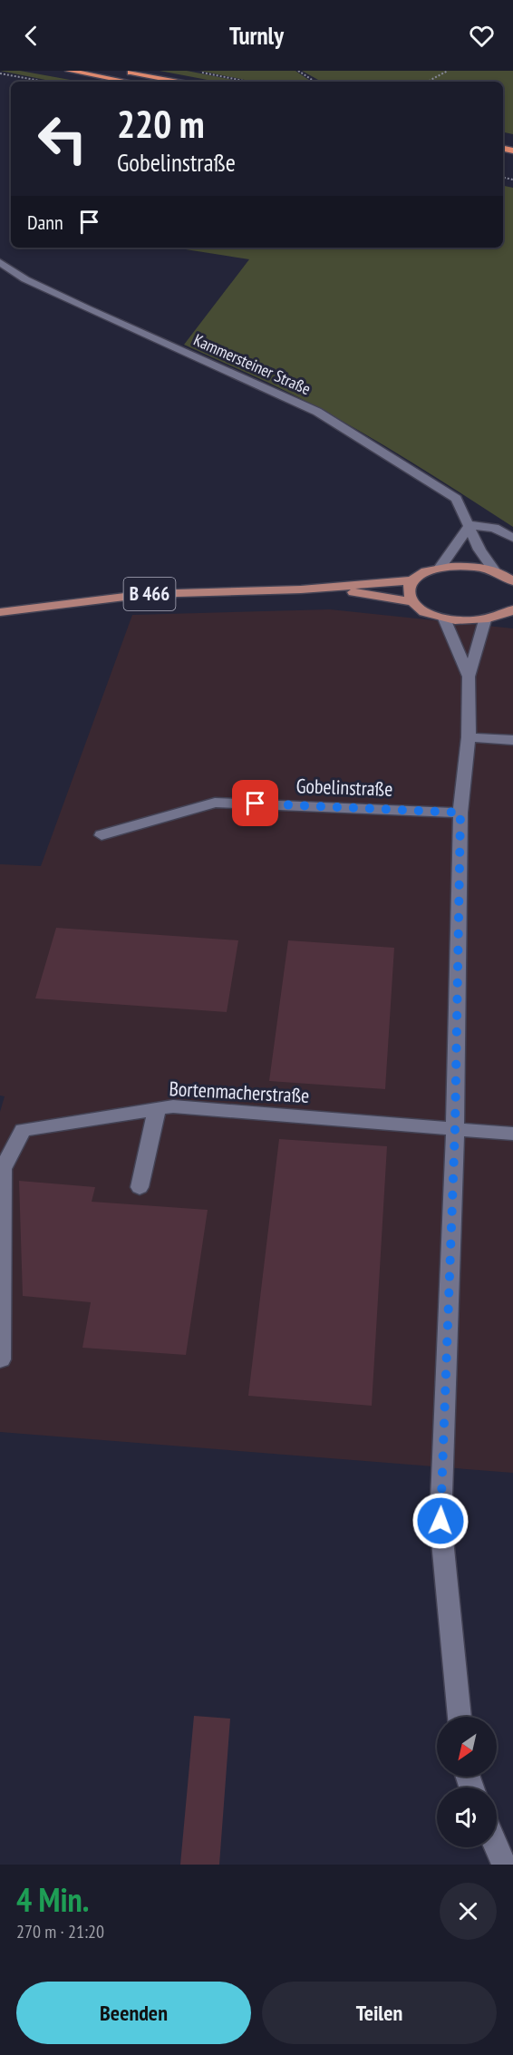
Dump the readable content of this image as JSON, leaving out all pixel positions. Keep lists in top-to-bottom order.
{
  "streets": {
    "main road": ["B 466"],
    "street": ["Kammersteiner Straße", "Gobelinstraße", "Bortenmacherstraße"]
  },
  "north": "bottom left",
  "page": {
    "header": "Turnly",
    "turn": ["220 m", "Gobelinstraße"],
    "then": "Dann",
    "heading": ["4 Min.", "270 m · 21:20"],
    "buttons": ["Beenden", "Teilen"]
  }
}
